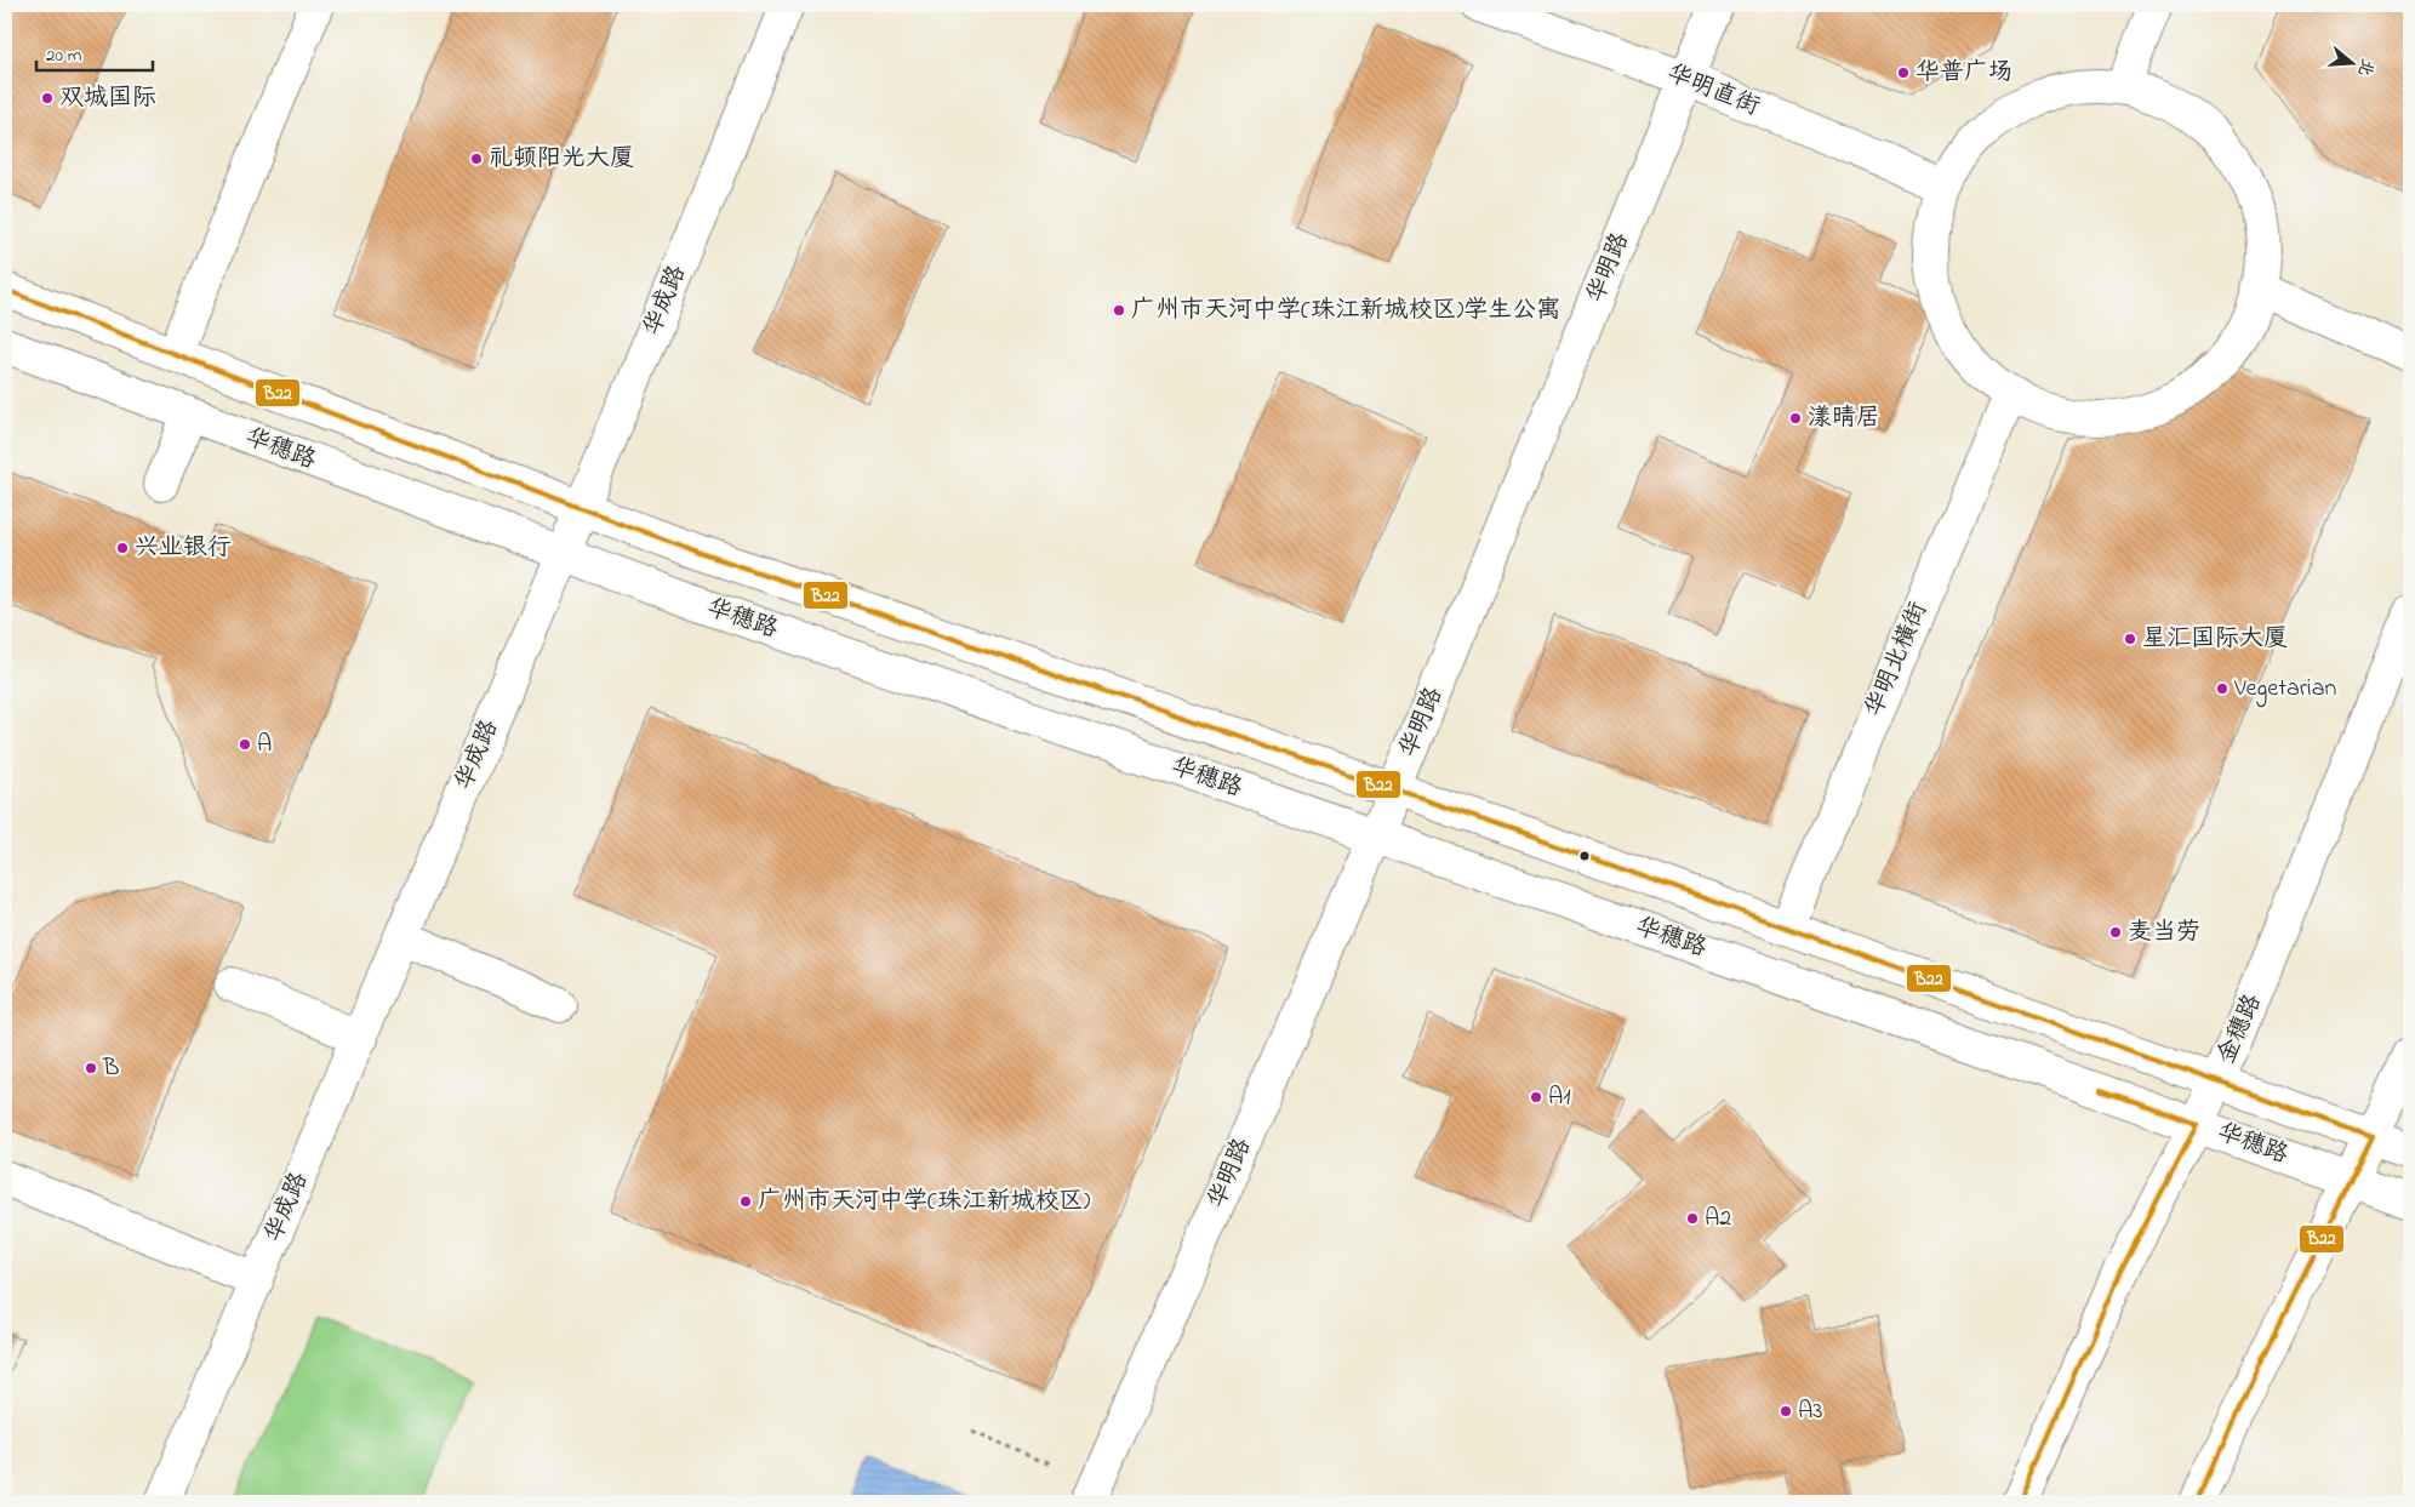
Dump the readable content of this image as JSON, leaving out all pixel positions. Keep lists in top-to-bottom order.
{
  "streets": {
    "street": [
      "华明直街",
      "华明路",
      "华成路",
      "华穗路",
      "华明北橫街",
      "金穗路"
    ]
  },
  "crossings": [
    ["华明直街", "华明路"],
    ["华明路", "华穗路"],
    ["华成路", "华穗路"],
    ["华穗路", "华明北橫街"],
    ["华穗路", "金穗路"]
  ],
  "places": [
    "华普广场",
    "双城国际",
    "礼顿阳光大厦",
    "广州市天河中学(珠江新城校区)学生公寓",
    "漾晴居",
    "兴业银行",
    "星汇国际大厦",
    "Vegetarian",
    "A",
    "麦当劳",
    "B",
    "A1",
    "广州市天河中学(珠江新城校区)",
    "A2",
    "A3"
  ],
  "lines": ["transit line B22"],
  "scale_bar": "20 m",
  "north": "right"
}
